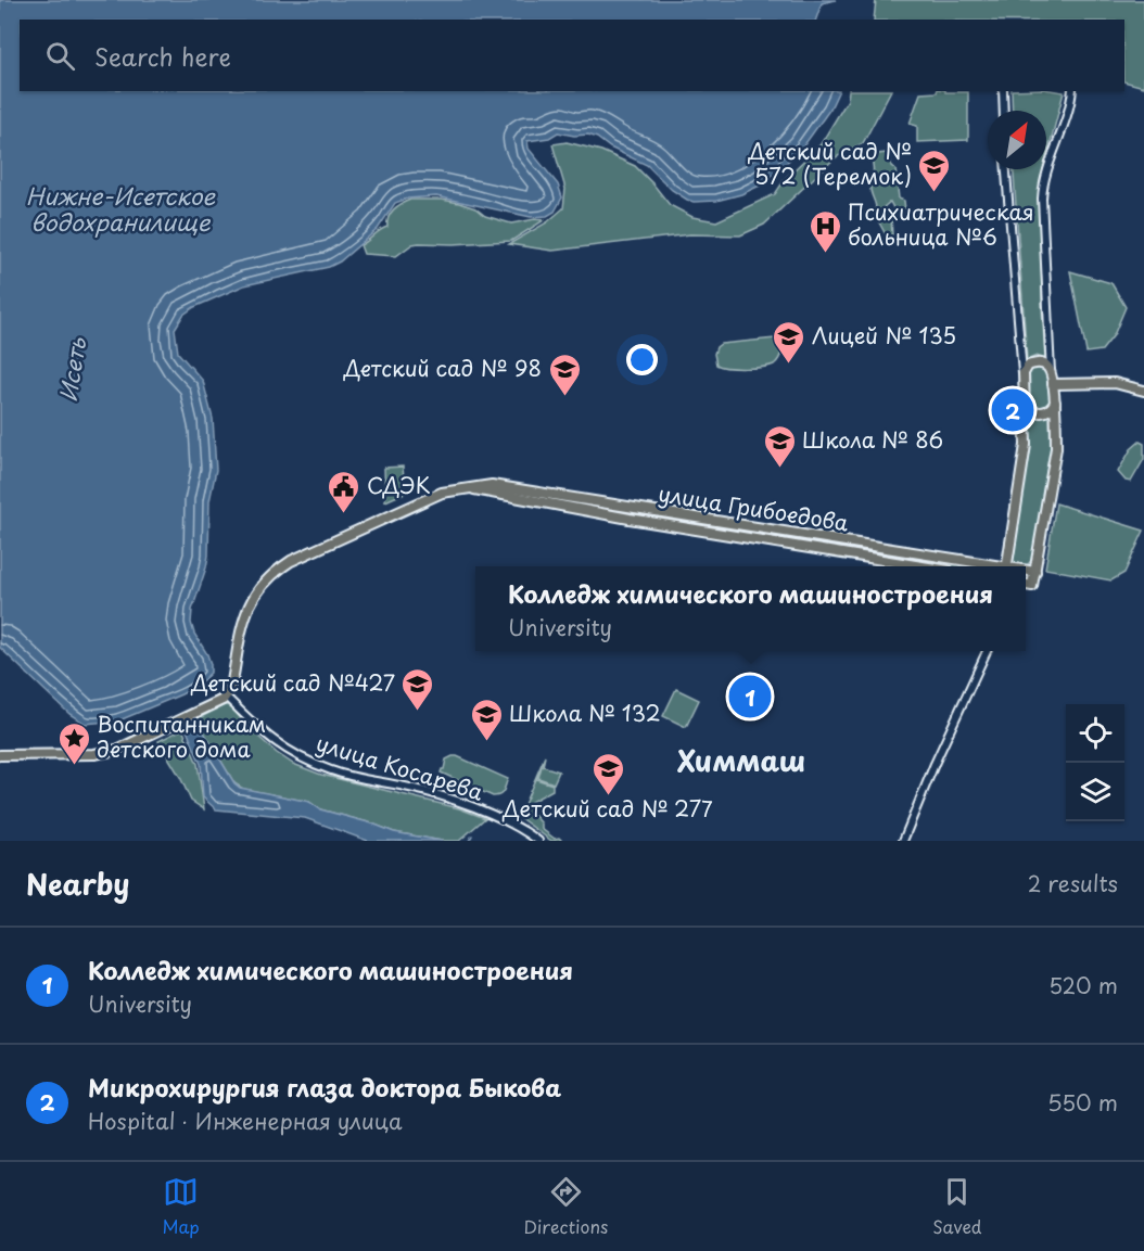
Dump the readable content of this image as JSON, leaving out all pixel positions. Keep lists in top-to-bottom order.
{
  "streets": {
    "main road": ["улица Грибоедова"],
    "street": ["улица Косарева"]
  },
  "crossings": [
    ["улица Грибоедова", "улица Косарева"]
  ],
  "districts": ["Химмаш"],
  "water": ["Нижне-Исетское водохранилище", "Исеть"],
  "places": {
    "school or university": [
      "Детский сад № 572 (Теремок)",
      "Лицей № 135",
      "Детский сад № 98",
      "Школа № 86",
      "Детский сад №427",
      "Школа № 132",
      "Детcкий сад № 277"
    ],
    "hospital": ["Психиатрическая больница №6"],
    "public building": ["СДЭК"],
    "place": ["Воспитанникам детского дома"]
  },
  "north": "top right",
  "page": {
    "search": "Search here",
    "pins": ["2", "1"],
    "popup": ["Колледж химического машиностроения", "University"],
    "heading": ["Nearby", "2 results"],
    "list": [
      {
        "mark": "1",
        "name": "Колледж химического машиностроения",
        "note": "University",
        "value": "520 m"
      },
      {
        "mark": "2",
        "name": "Микрохирургия глаза доктора Быкова",
        "note": "Hospital · Инженерная улица",
        "value": "550 m"
      }
    ],
    "nav": ["Map", "Directions", "Saved"]
  }
}
